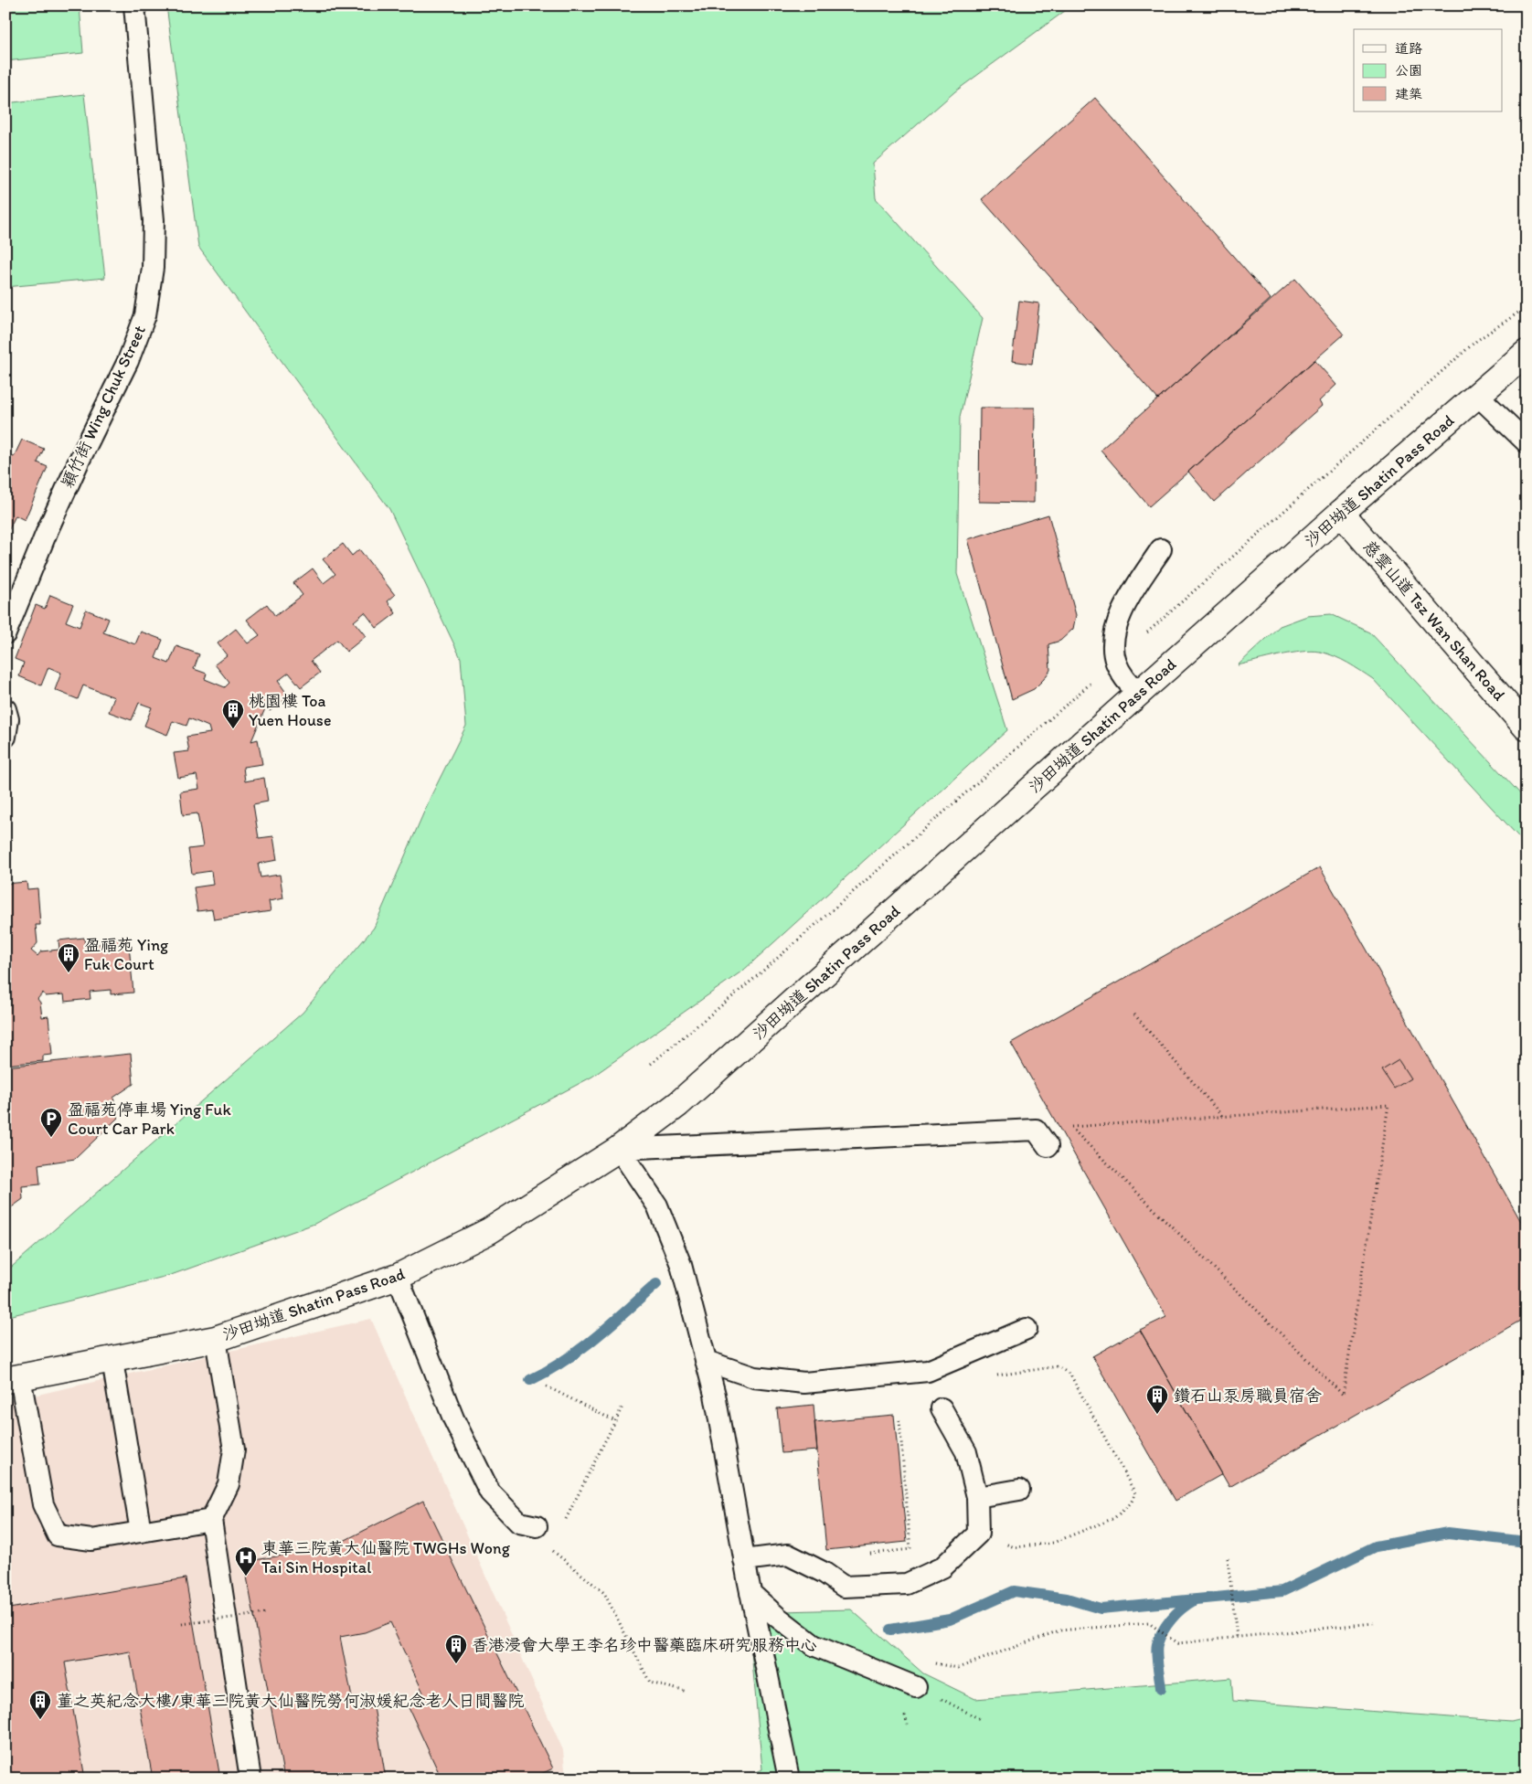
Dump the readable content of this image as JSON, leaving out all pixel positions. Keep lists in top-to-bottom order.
{
  "streets": {
    "main road": ["沙田坳道 Shatin Pass Road", "慈雲山道 Tsz Wan Shan Road"],
    "lane": ["穎竹街 Wing Chuk Street"]
  },
  "crossings": [
    ["沙田坳道 Shatin Pass Road", "慈雲山道 Tsz Wan Shan Road"]
  ],
  "places": {
    "building": [
      "桃園樓 Toa Yuen House",
      "盈福苑 Ying Fuk Court",
      "鑽石山泵房職員宿舍",
      "香港浸會大學王李名珍中醫藥臨床研究服務中心",
      "董之英紀念大樓/東華三院黃大仙醫院勞何淑媛紀念老人日間醫院"
    ],
    "parking": ["盈福苑停車場 Ying Fuk Court Car Park"],
    "hospital": ["東華三院黃大仙醫院 TWGHs Wong Tai Sin Hospital"]
  },
  "legend": ["道路", "公園", "建築"]
}
